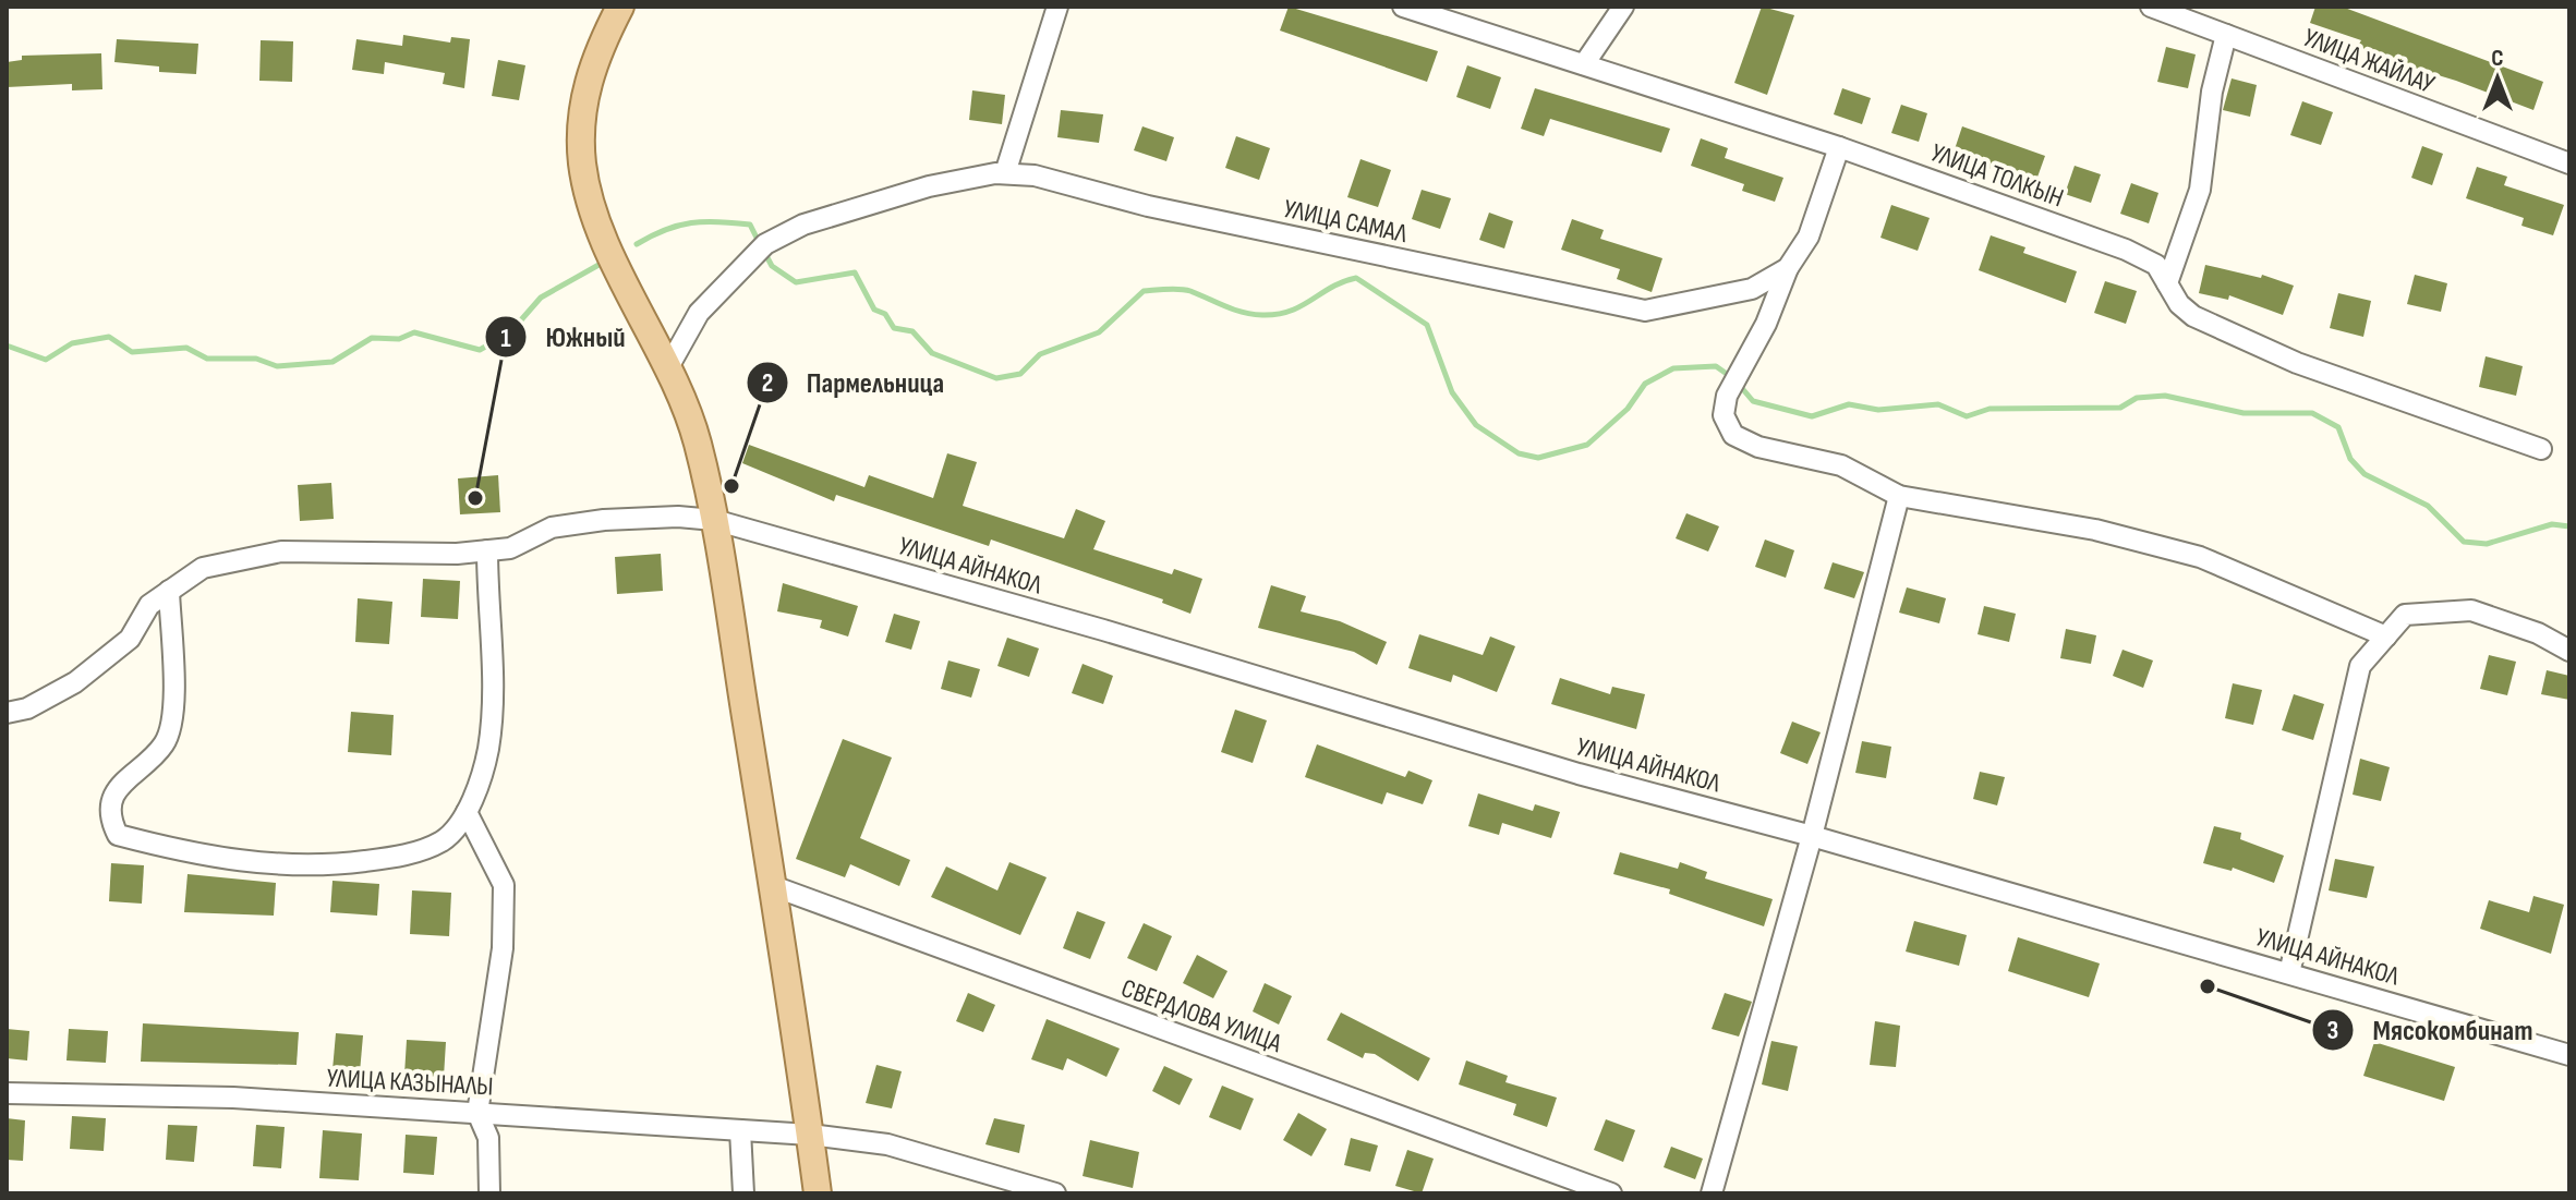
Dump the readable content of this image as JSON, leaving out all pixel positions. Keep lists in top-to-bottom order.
{
  "streets": {
    "street": [
      "УЛИЦА ЖАЙЛАУ",
      "УЛИЦА ТОЛКЫН",
      "УЛИЦА САМАЛ",
      "УЛИЦА АЙНАКОЛ",
      "СВЕРДЛОВА УЛИЦА",
      "УЛИЦА КАЗЫНАЛЫ"
    ]
  },
  "crossings": [
    ["УЛИЦА ТОЛКЫН", "УЛИЦА САМАЛ"]
  ],
  "places": ["Пармельница", "Южный", "Мясокомбинат"],
  "north": "top"
}
